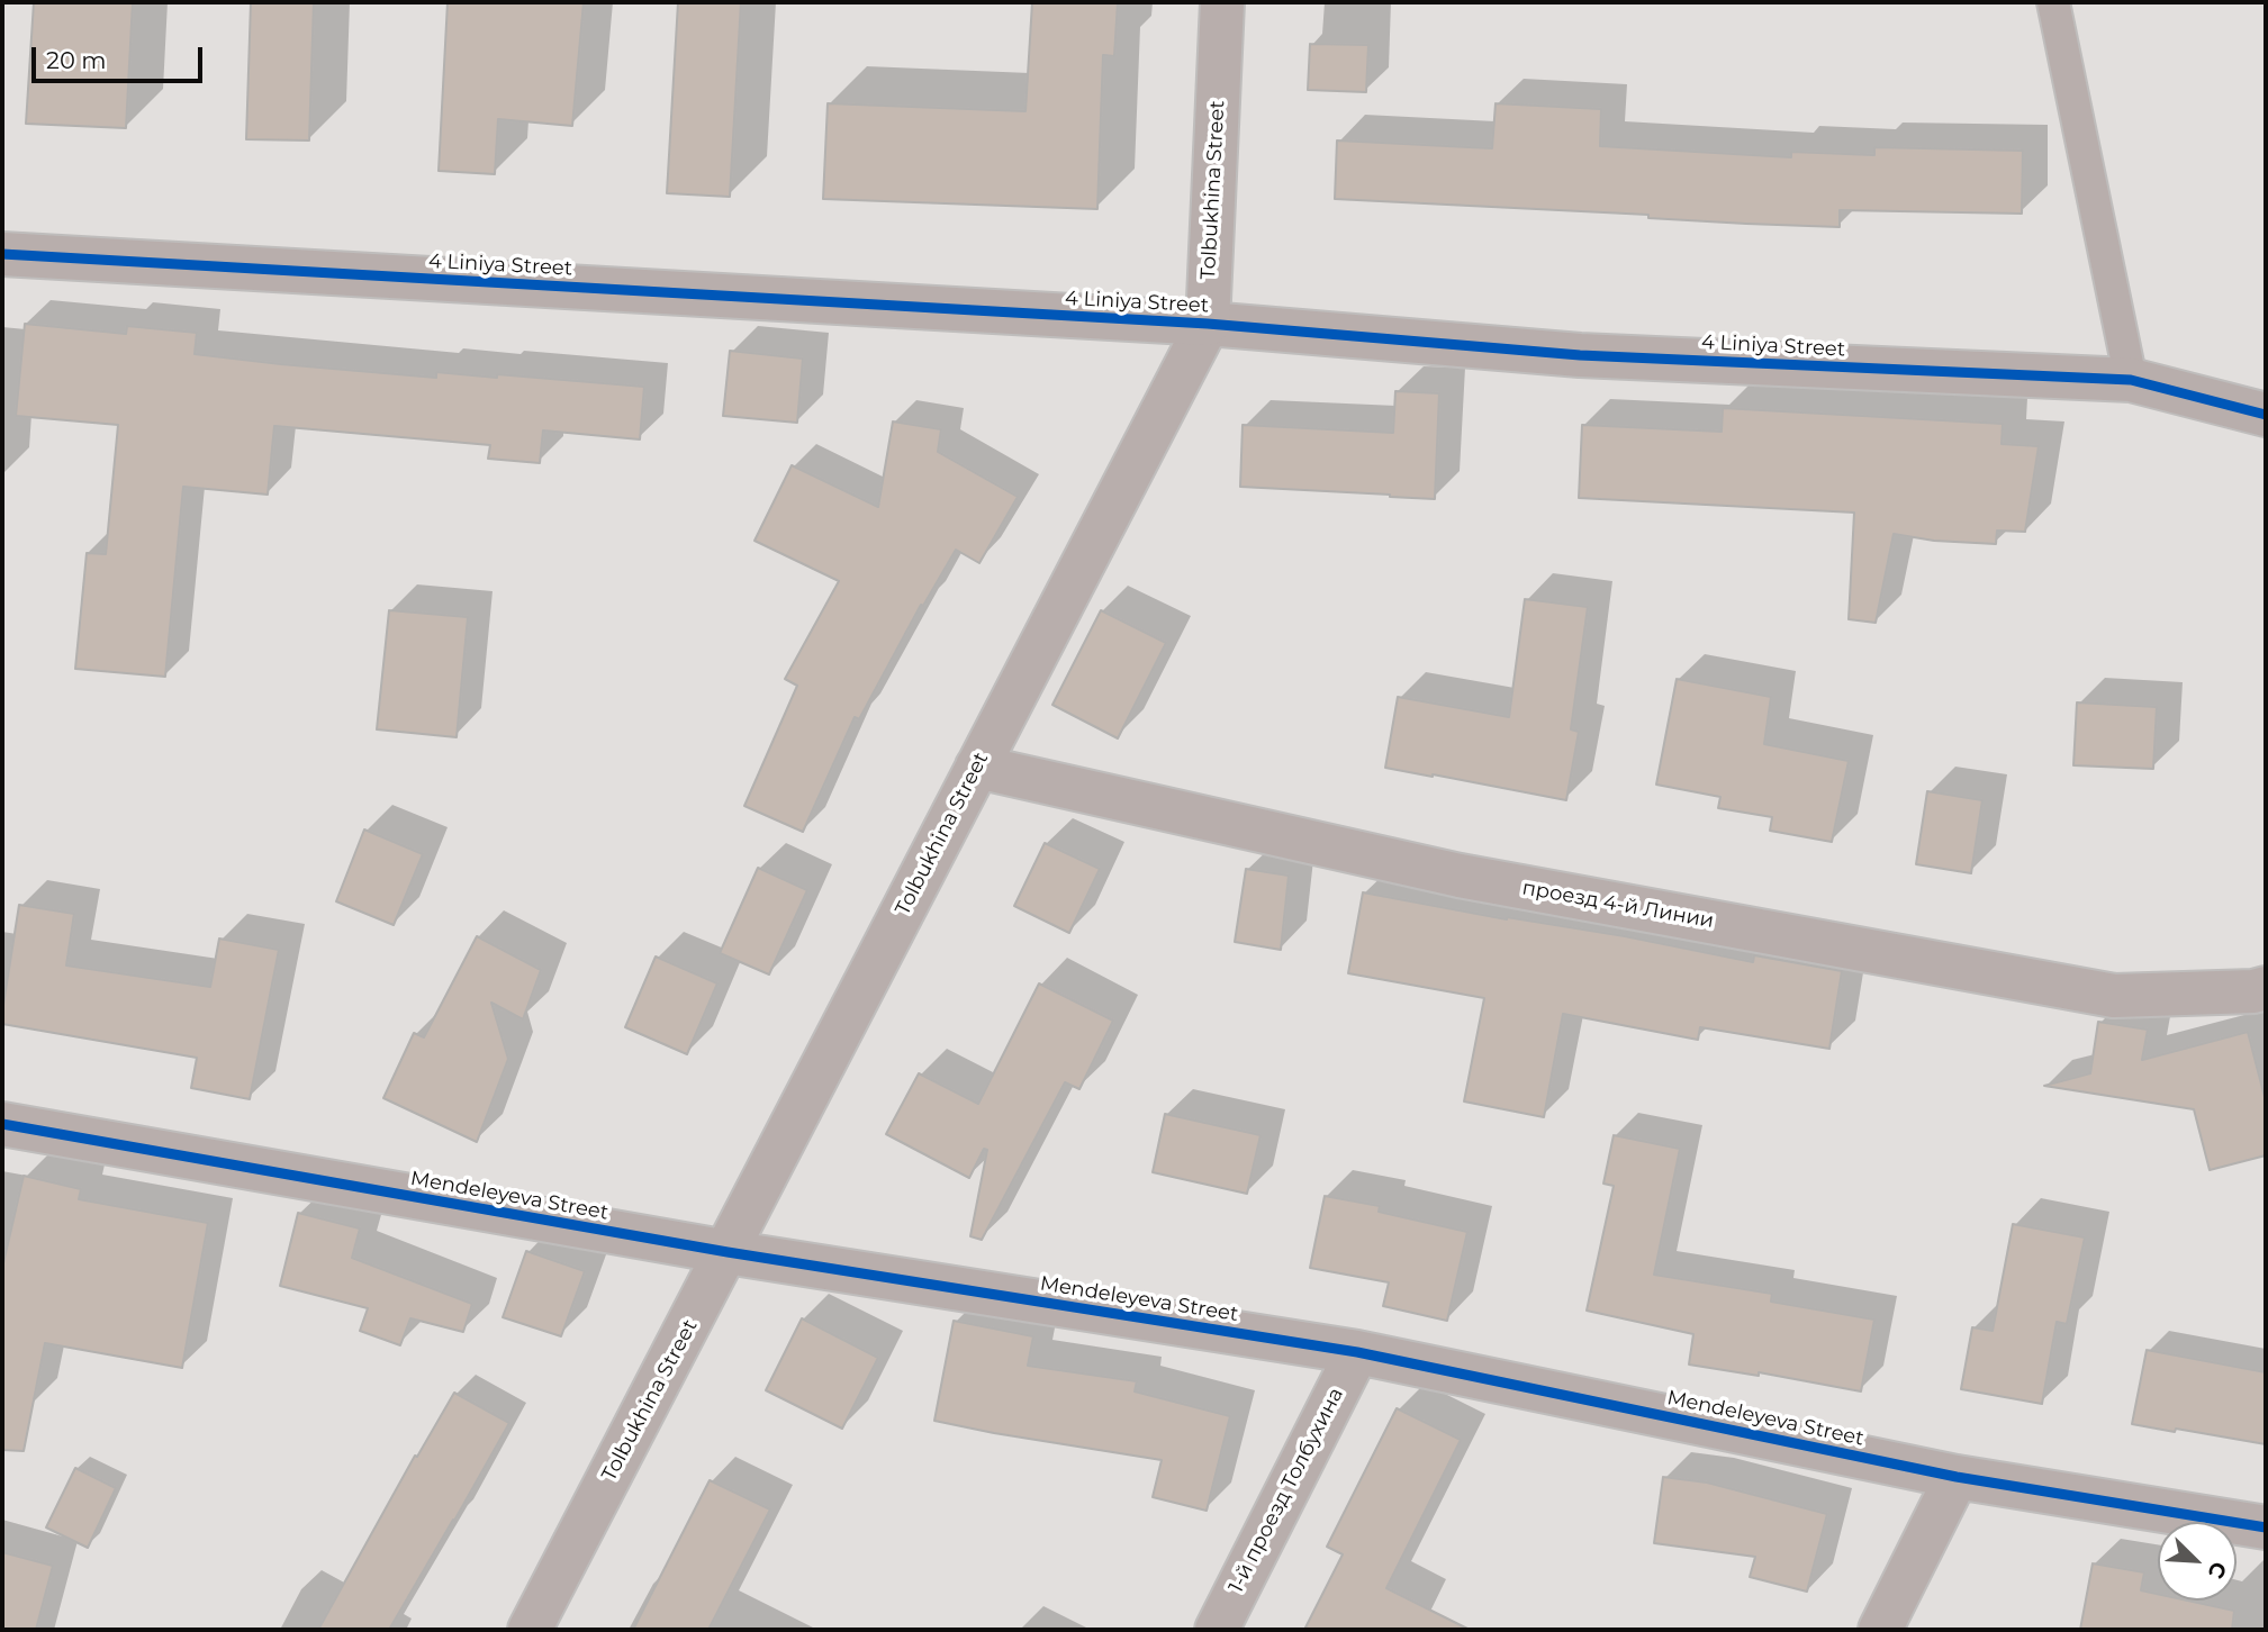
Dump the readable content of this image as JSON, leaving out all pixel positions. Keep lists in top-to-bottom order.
{
  "streets": {
    "street": [
      "Tolbukhina Street",
      "4 Liniya Street",
      "проезд 4-й Линии",
      "Mendeleyeva Street",
      "1-й проезд Толбухина"
    ]
  },
  "crossings": [
    ["Tolbukhina Street", "4 Liniya Street"],
    ["Tolbukhina Street", "проезд 4-й Линии"],
    ["Tolbukhina Street", "Mendeleyeva Street"],
    ["Mendeleyeva Street", "1-й проезд Толбухина"]
  ],
  "scale_bar": "20 m",
  "north": "bottom right"
}
